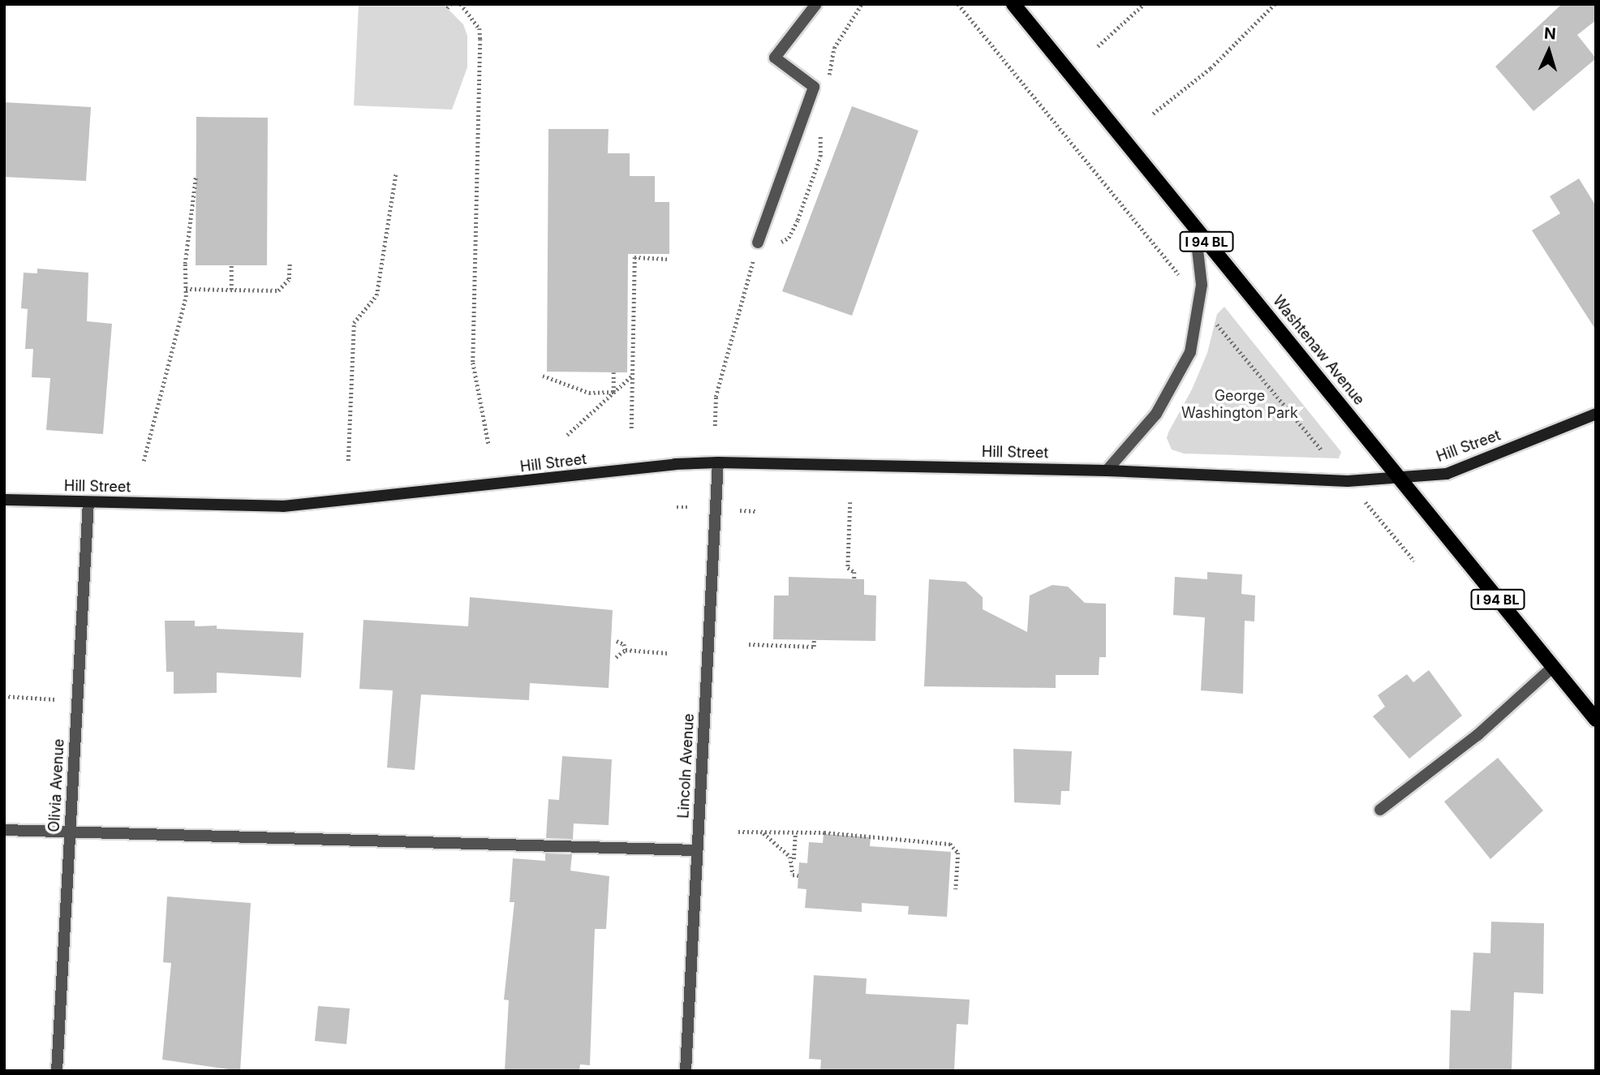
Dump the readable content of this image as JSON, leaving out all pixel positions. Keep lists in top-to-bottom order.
{
  "streets": {
    "main road": ["I 94 BL", "Washtenaw Avenue"],
    "street": ["Hill Street", "Lincoln Avenue", "Olivia Avenue"]
  },
  "crossings": [
    ["Washtenaw Avenue", "Hill Street"],
    ["Hill Street", "Lincoln Avenue"],
    ["Hill Street", "Olivia Avenue"]
  ],
  "parks": ["George Washington Park"],
  "north": "top"
}
